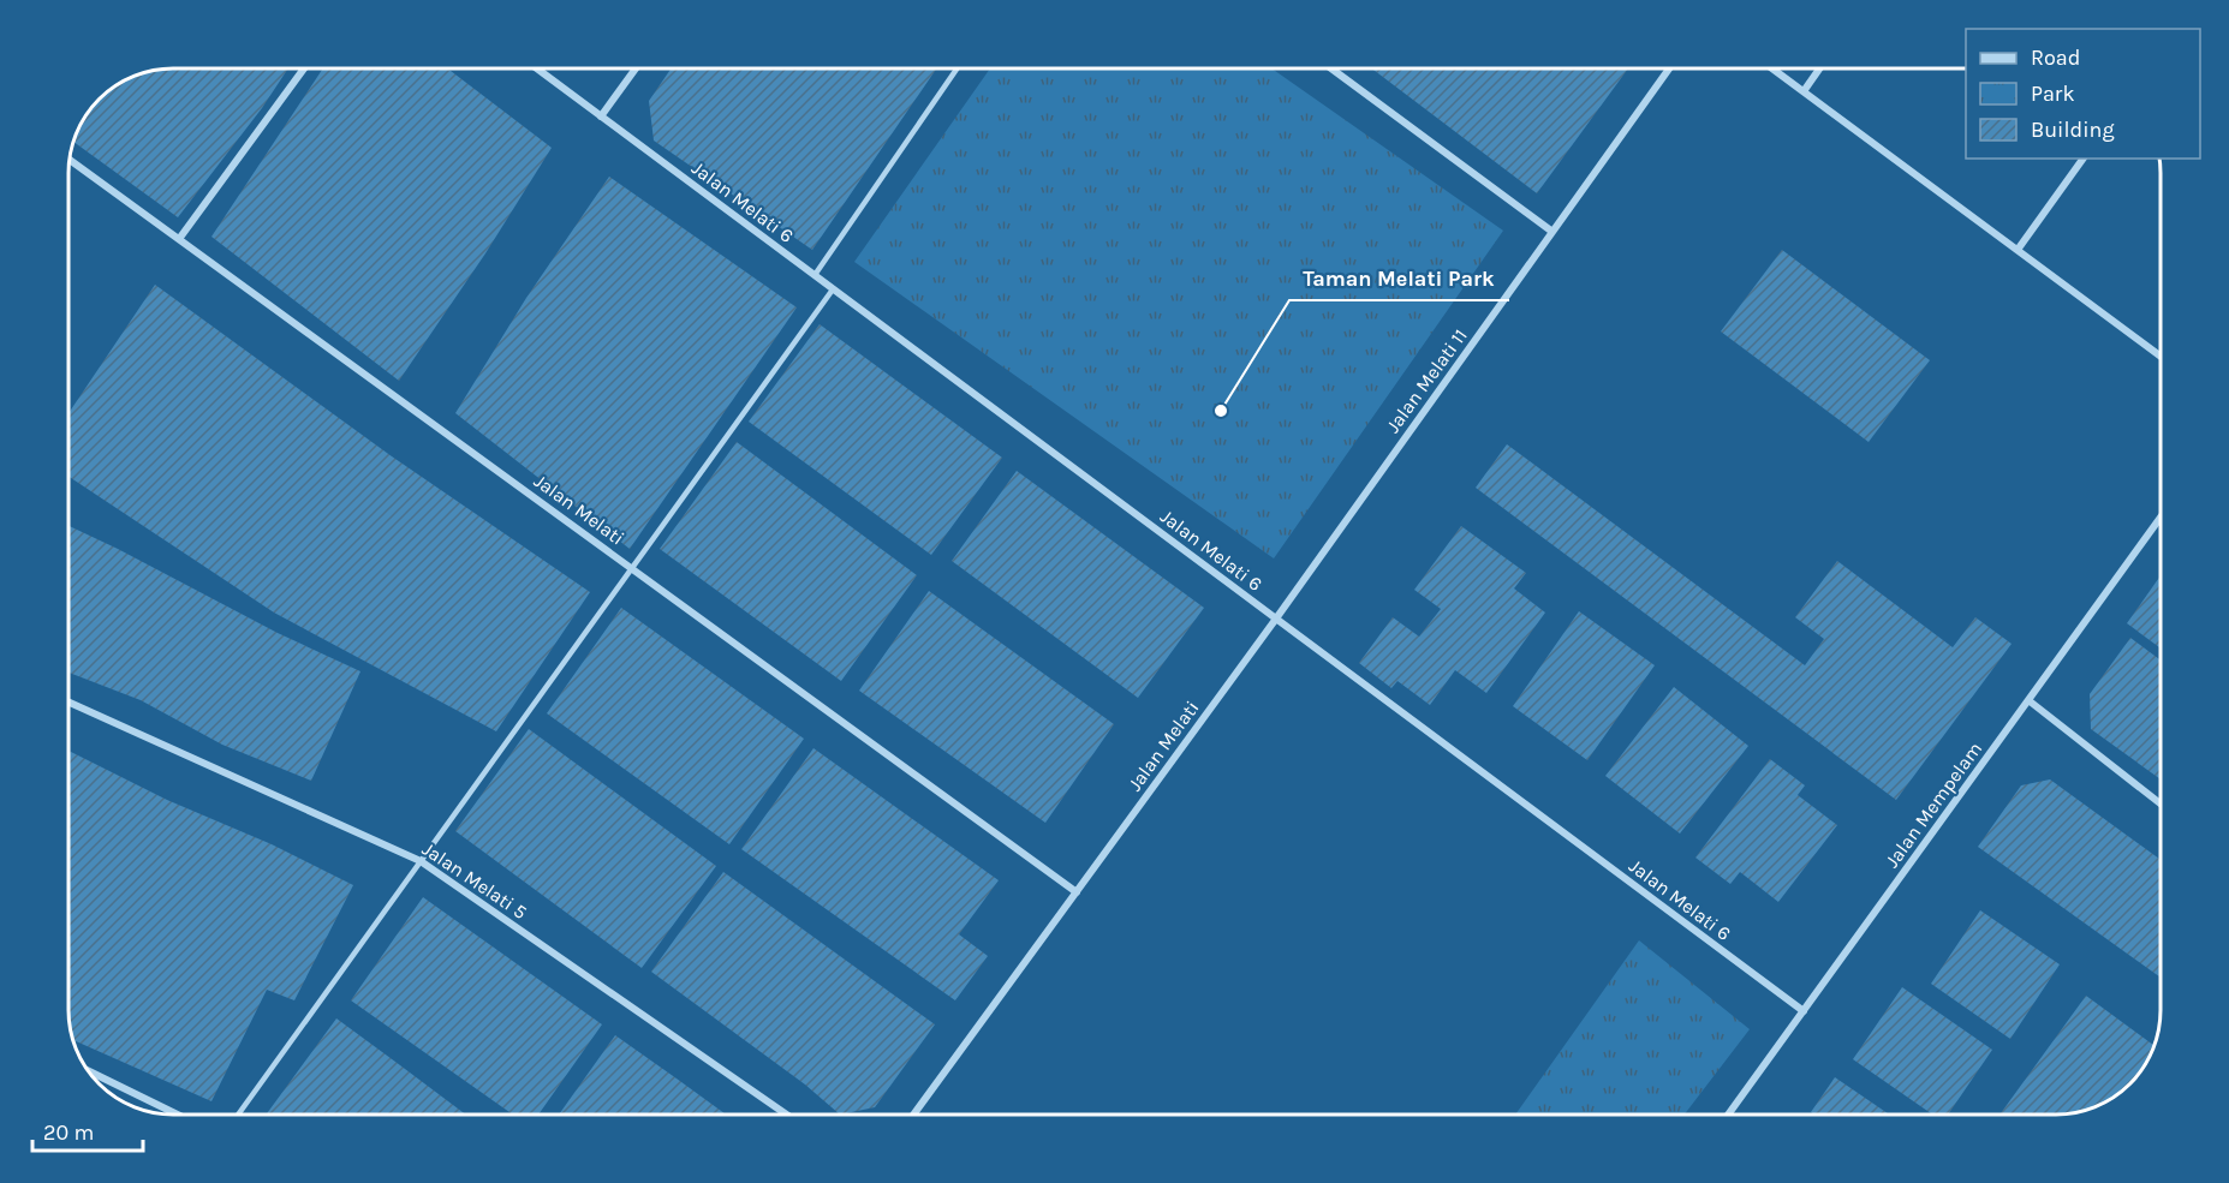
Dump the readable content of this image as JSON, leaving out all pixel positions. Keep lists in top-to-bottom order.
{
  "streets": {
    "street": [
      "Jalan Melati 6",
      "Jalan Melati 11",
      "Jalan Melati",
      "Jalan Mempelam",
      "Jalan Melati 5"
    ]
  },
  "crossings": [
    ["Jalan Melati 6", "Jalan Melati 11"],
    ["Jalan Melati 6", "Jalan Melati"],
    ["Jalan Melati 6", "Jalan Mempelam"],
    ["Jalan Melati 11", "Jalan Melati"]
  ],
  "places": ["Taman Melati Park"],
  "legend": ["Road", "Park", "Building"],
  "scale_bar": "20 m"
}
